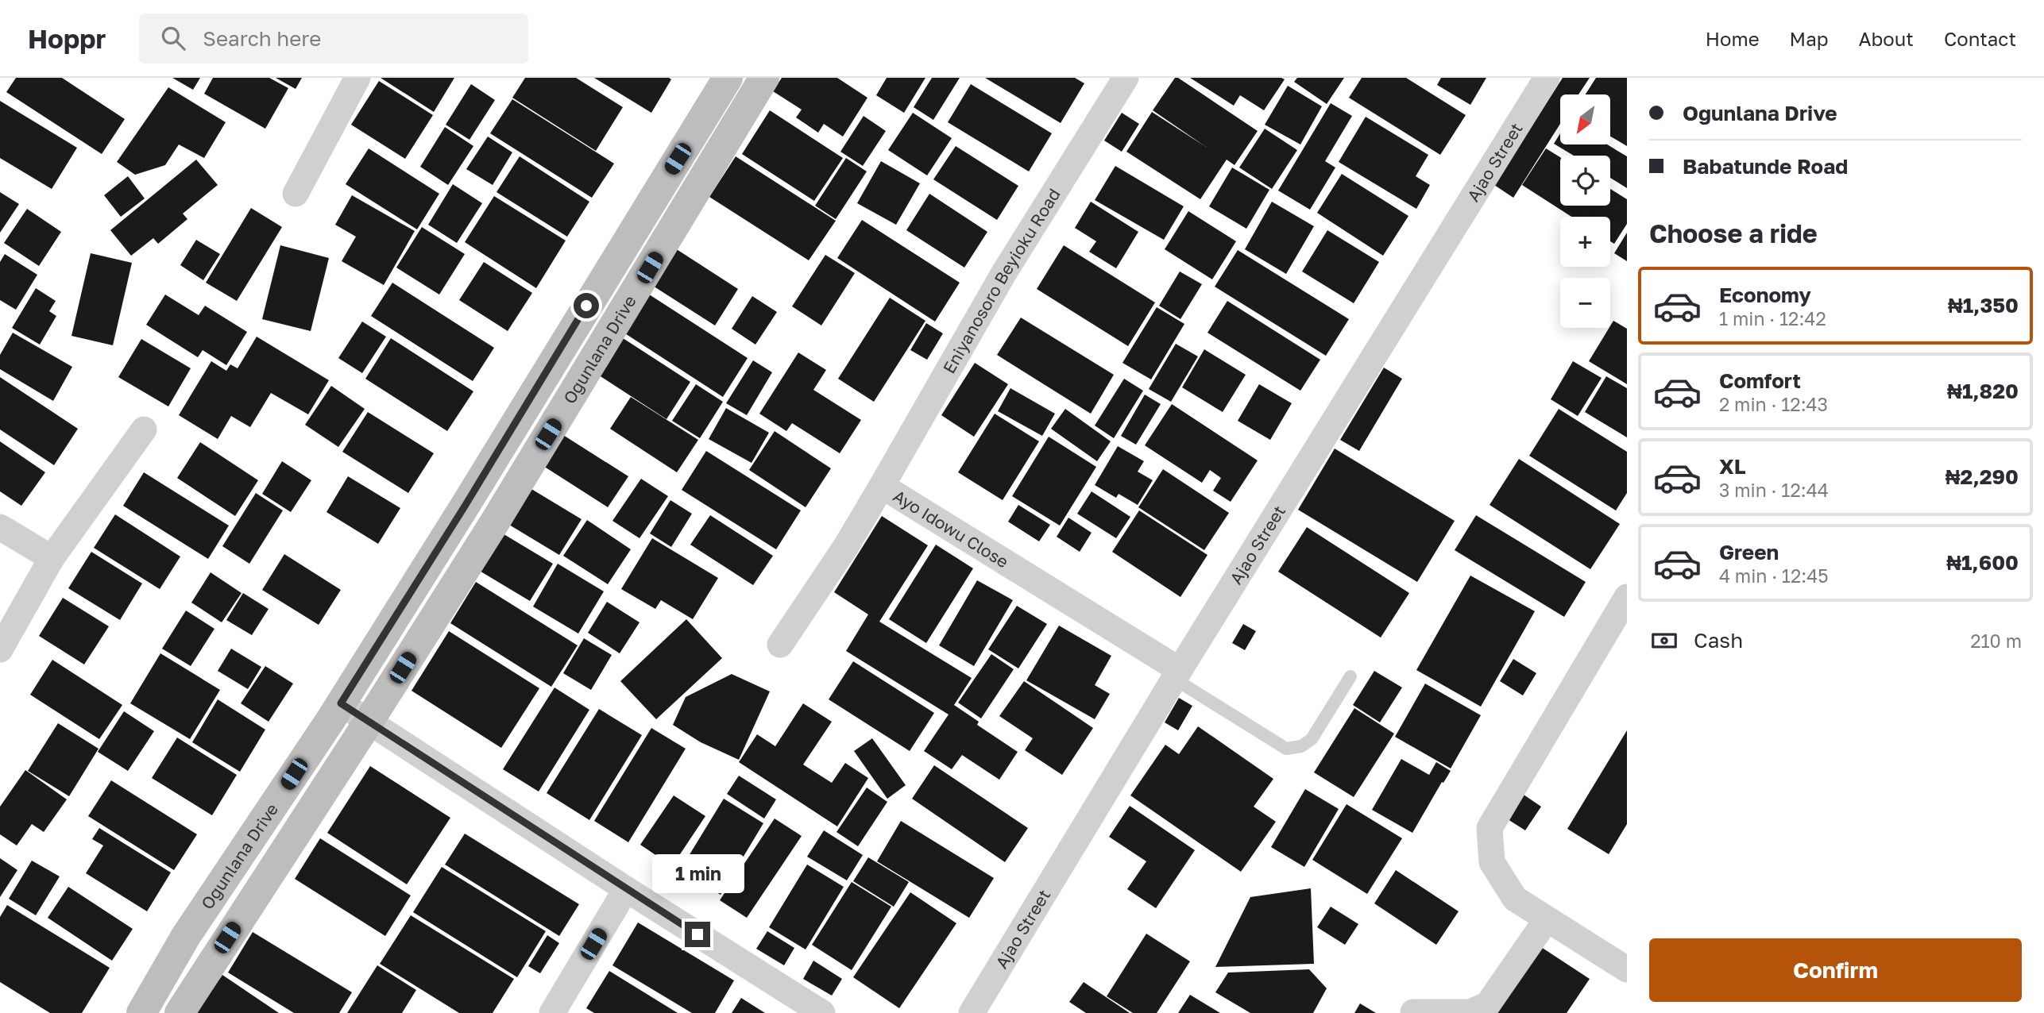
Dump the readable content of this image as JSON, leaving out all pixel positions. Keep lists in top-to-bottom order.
{
  "streets": {
    "main road": ["Ogunlana Drive"],
    "street": ["Ajao Street", "Eniyanosoro Beyioku Road", "Ayo Idowu Close"]
  },
  "crossings": [
    ["Ajao Street", "Ayo Idowu Close"],
    ["Eniyanosoro Beyioku Road", "Ayo Idowu Close"]
  ],
  "north": "bottom left",
  "page": {
    "header": "Hoppr",
    "search": "Search here",
    "nav": [
      "Home",
      "Map",
      "About",
      "Contact"
    ],
    "banner": ["Ogunlana Drive", "Babatunde Road"],
    "map_buttons": ["+", "−"],
    "heading": "Choose a ride",
    "list": [
      {
        "name": "Economy",
        "note": "1 min · 12:42",
        "value": "₦1,350"
      },
      {
        "name": "Comfort",
        "note": "2 min · 12:43",
        "value": "₦1,820"
      },
      {
        "name": "XL",
        "note": "3 min · 12:44",
        "value": "₦2,290"
      },
      {
        "name": "Green",
        "note": "4 min · 12:45",
        "value": "₦1,600"
      }
    ],
    "pay": ["Cash", "210 m"],
    "bubble": "1 min",
    "buttons": "Confirm"
  }
}
